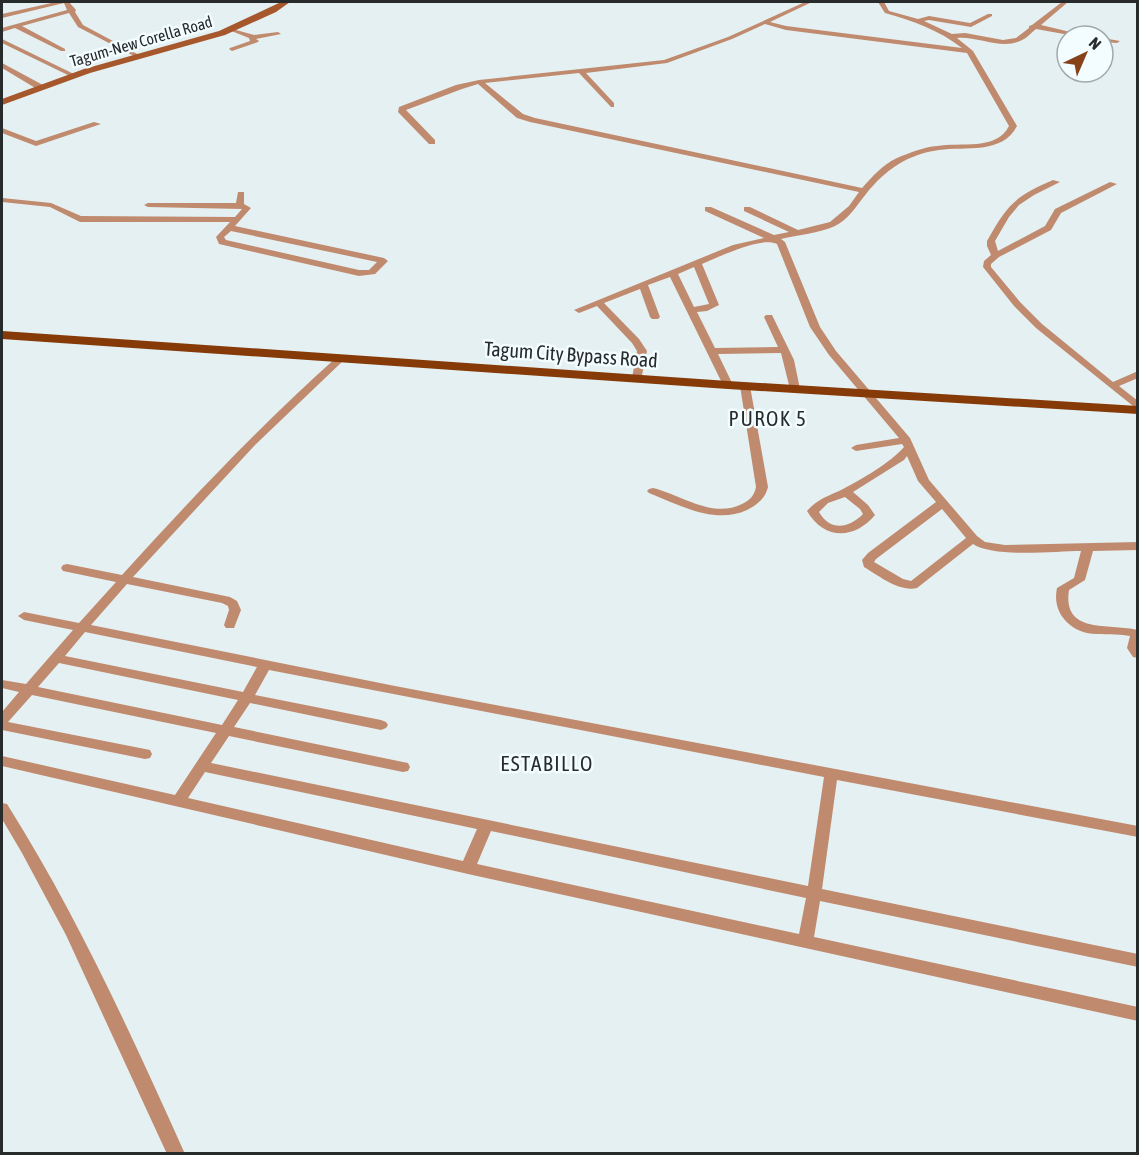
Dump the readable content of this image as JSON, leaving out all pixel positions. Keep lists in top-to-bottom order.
{
  "streets": {
    "main road": ["Tagum-New Corella Road", "Tagum City Bypass Road"]
  },
  "districts": ["PUROK 5", "ESTABILLO"],
  "north": "top right"
}
